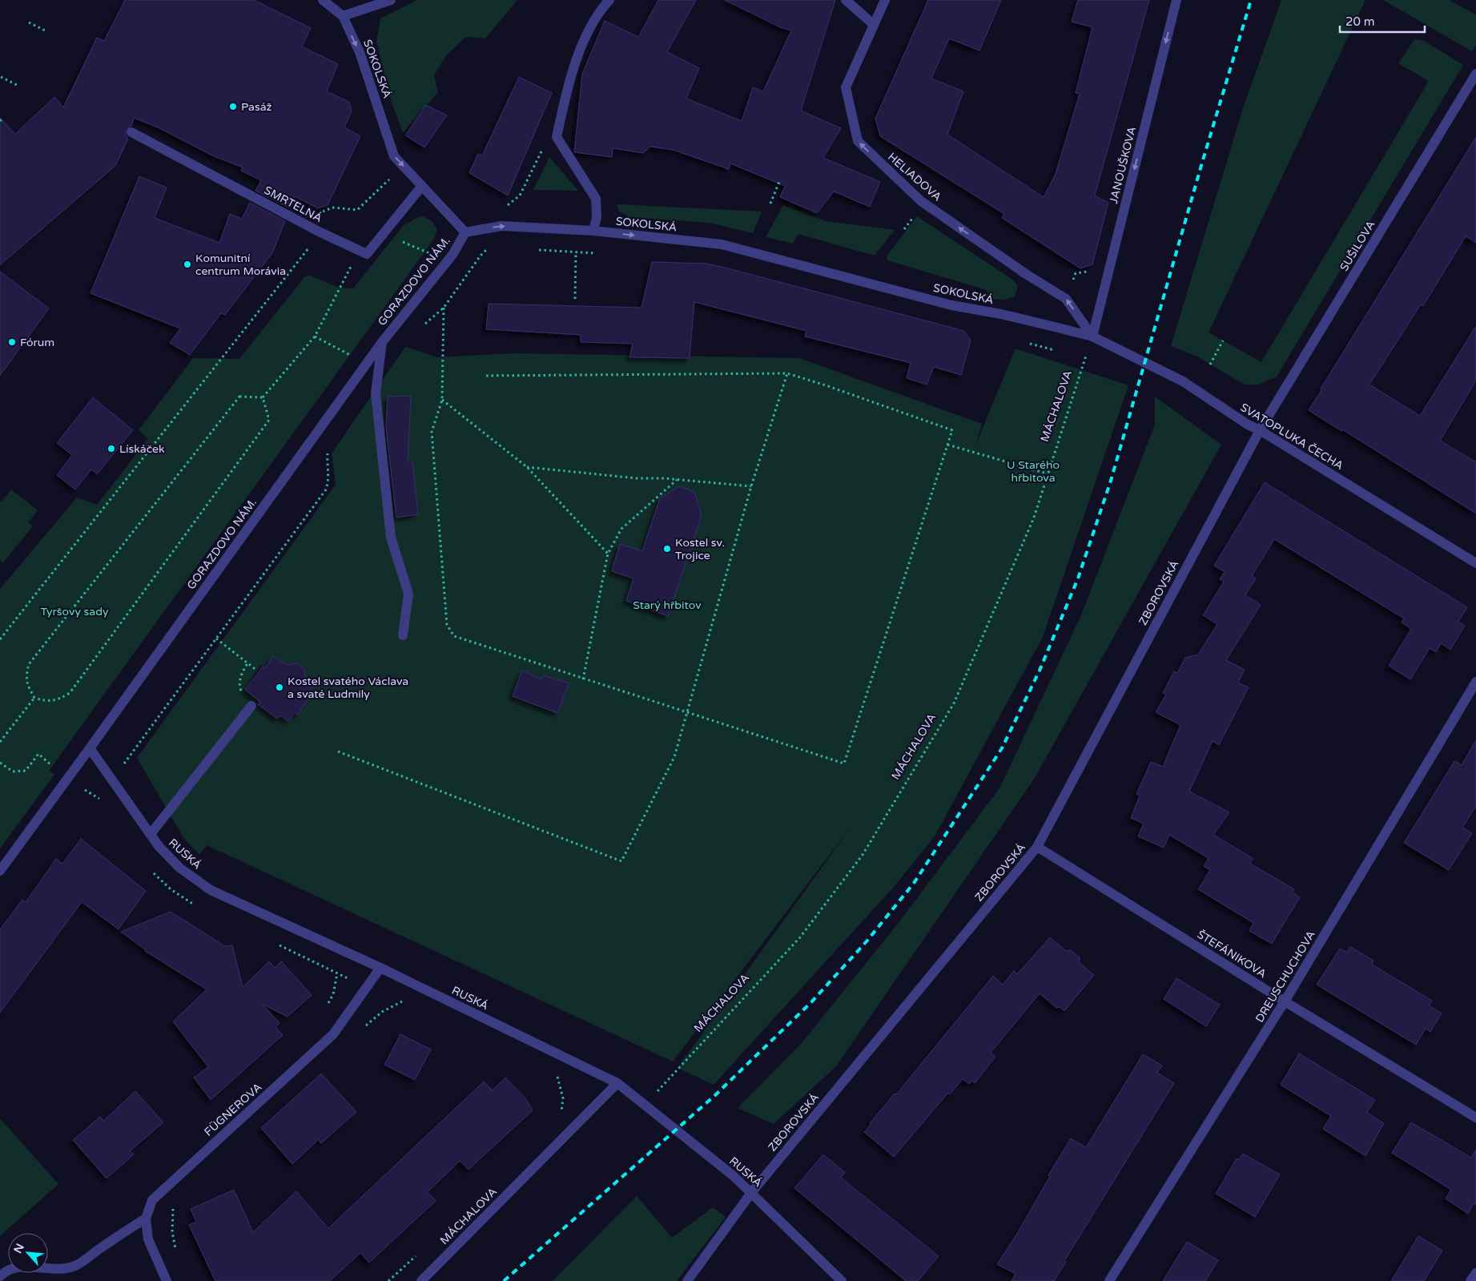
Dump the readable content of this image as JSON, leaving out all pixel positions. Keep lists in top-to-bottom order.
{
  "streets": {
    "street": [
      "SOKOLSKÁ",
      "JANOUŠKOVA",
      "HELIADOVA",
      "SMRTELNÁ",
      "SUŠILOVA",
      "GORAZDOVO NÁM.",
      "MÁCHALOVA",
      "SVATOPLUKA ČECHA",
      "ZBOROVSKÁ",
      "RUSKÁ",
      "ŠTEFÁNIKOVA",
      "DREUSCHUCHOVA",
      "FÜGNEROVA"
    ]
  },
  "crossings": [
    ["SOKOLSKÁ", "JANOUŠKOVA"],
    ["SOKOLSKÁ", "HELIADOVA"],
    ["SOKOLSKÁ", "GORAZDOVO NÁM."],
    ["SOKOLSKÁ", "MÁCHALOVA"],
    ["SOKOLSKÁ", "SVATOPLUKA ČECHA"],
    ["JANOUŠKOVA", "HELIADOVA"],
    ["JANOUŠKOVA", "MÁCHALOVA"],
    ["JANOUŠKOVA", "SVATOPLUKA ČECHA"],
    ["HELIADOVA", "MÁCHALOVA"],
    ["HELIADOVA", "SVATOPLUKA ČECHA"],
    ["SUŠILOVA", "SVATOPLUKA ČECHA"],
    ["SUŠILOVA", "ZBOROVSKÁ"],
    ["GORAZDOVO NÁM.", "RUSKÁ"],
    ["MÁCHALOVA", "SVATOPLUKA ČECHA"],
    ["MÁCHALOVA", "RUSKÁ"],
    ["SVATOPLUKA ČECHA", "ZBOROVSKÁ"],
    ["ZBOROVSKÁ", "RUSKÁ"],
    ["ZBOROVSKÁ", "ŠTEFÁNIKOVA"],
    ["RUSKÁ", "FÜGNEROVA"],
    ["ŠTEFÁNIKOVA", "DREUSCHUCHOVA"]
  ],
  "one_way": ["SOKOLSKÁ", "JANOUŠKOVA", "HELIADOVA"],
  "parks": ["U Starého hřbitova", "Starý hřbitov", "Tyršovy sady"],
  "places": [
    "Pasáž",
    "Komunitní centrum Morávia",
    "Fórum",
    "Lískáček",
    "Kostel sv. Trojice",
    "Kostel svatého Václava a svaté Ludmily"
  ],
  "scale_bar": "20 m",
  "north": "top left"
}
